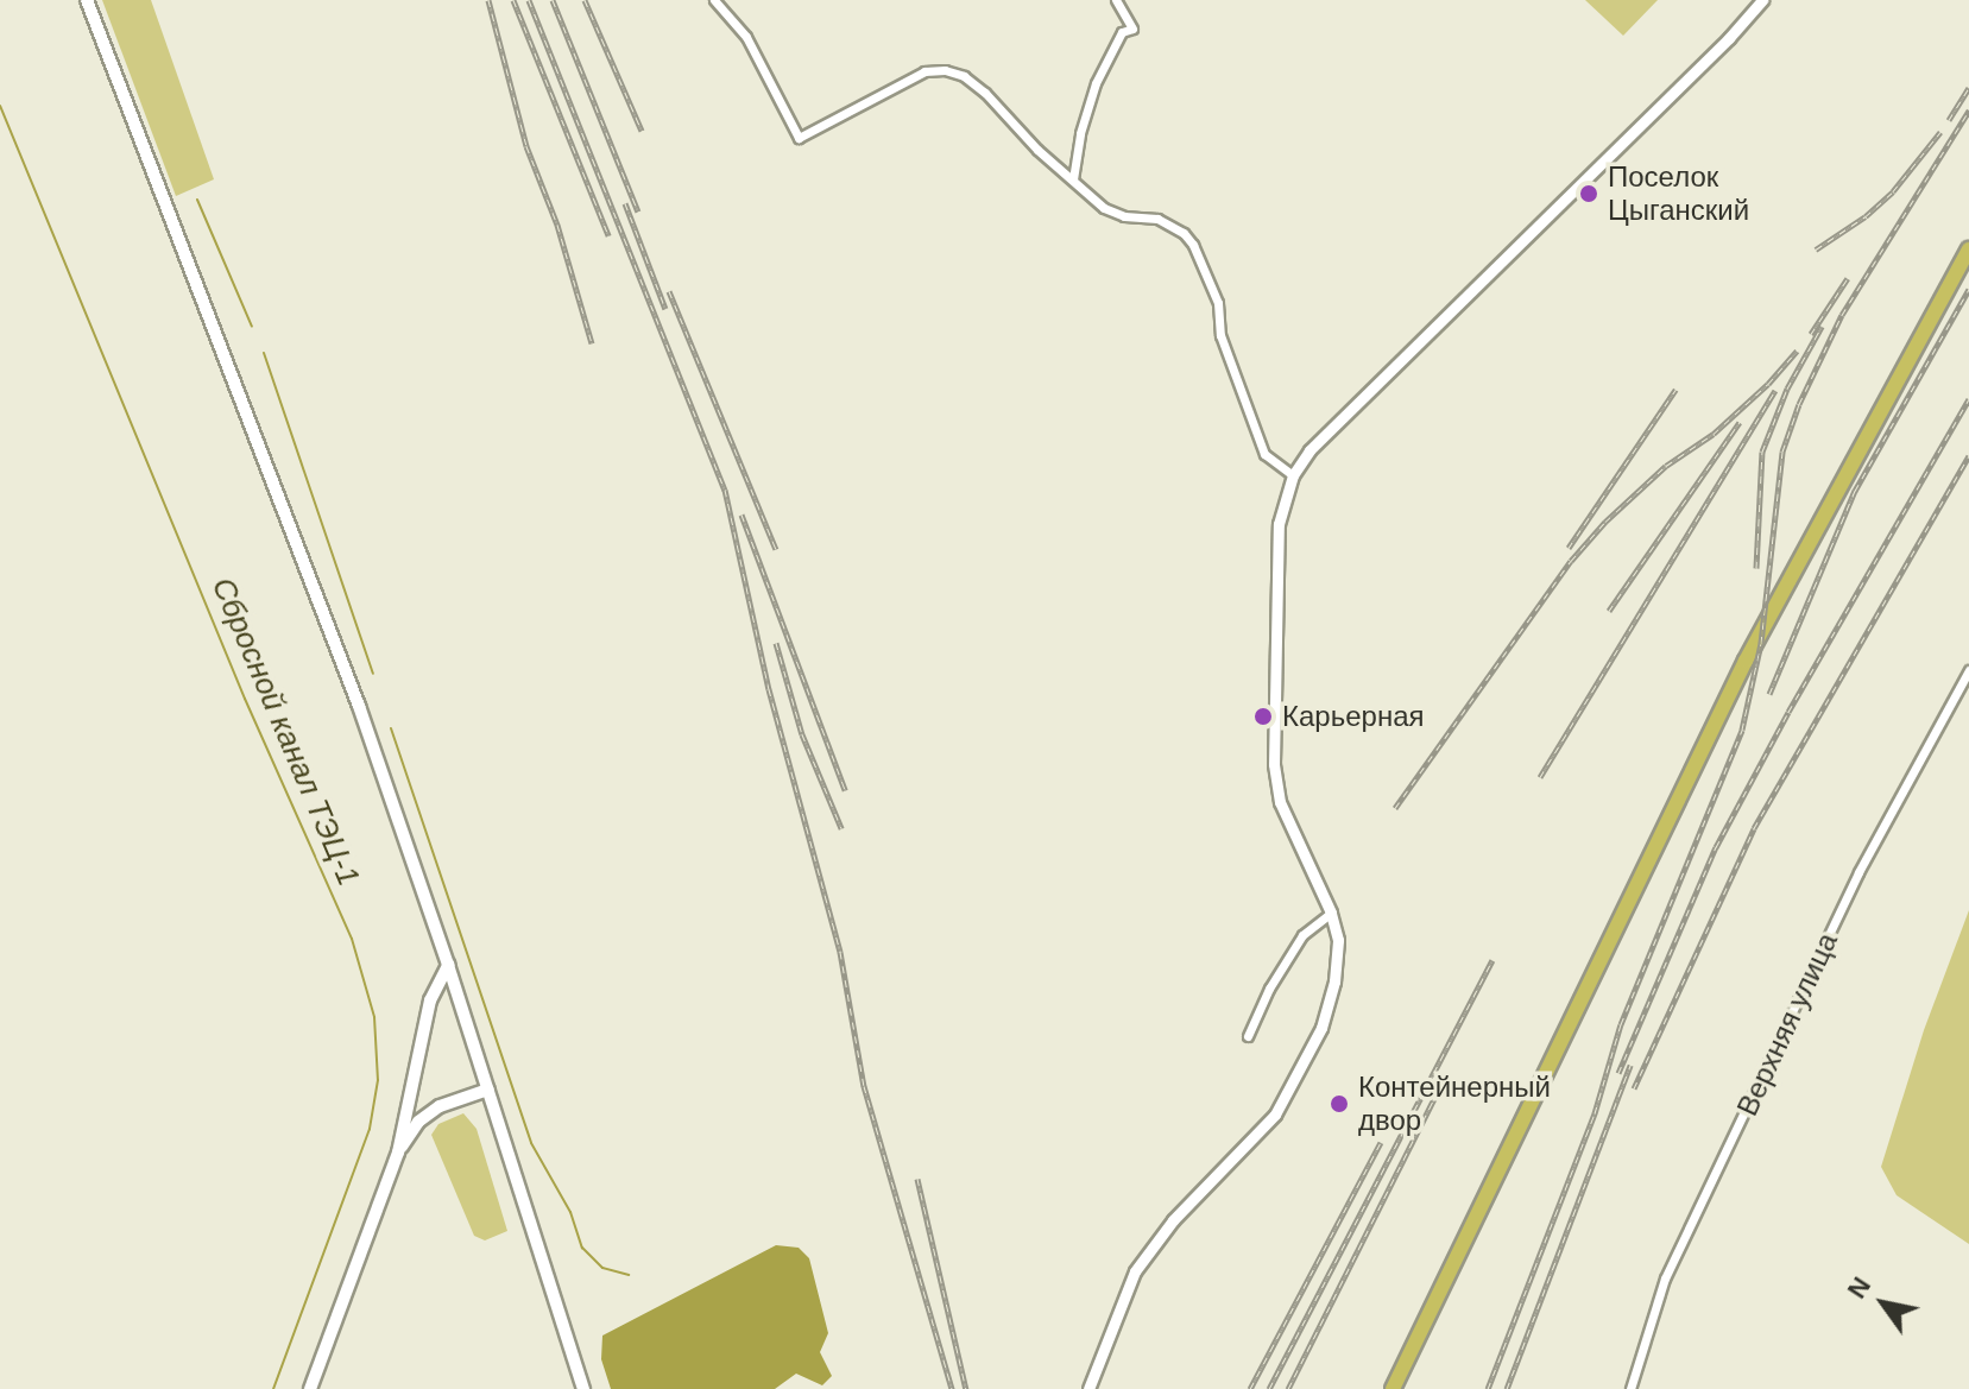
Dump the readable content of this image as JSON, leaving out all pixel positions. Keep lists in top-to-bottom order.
{
  "streets": {
    "street": ["Верхняя улица"]
  },
  "water": ["Сбросной канал ТЭЦ-1"],
  "places": ["Поселок Цыганский", "Карьерная", "Контейнерный двор"],
  "north": "top left"
}
